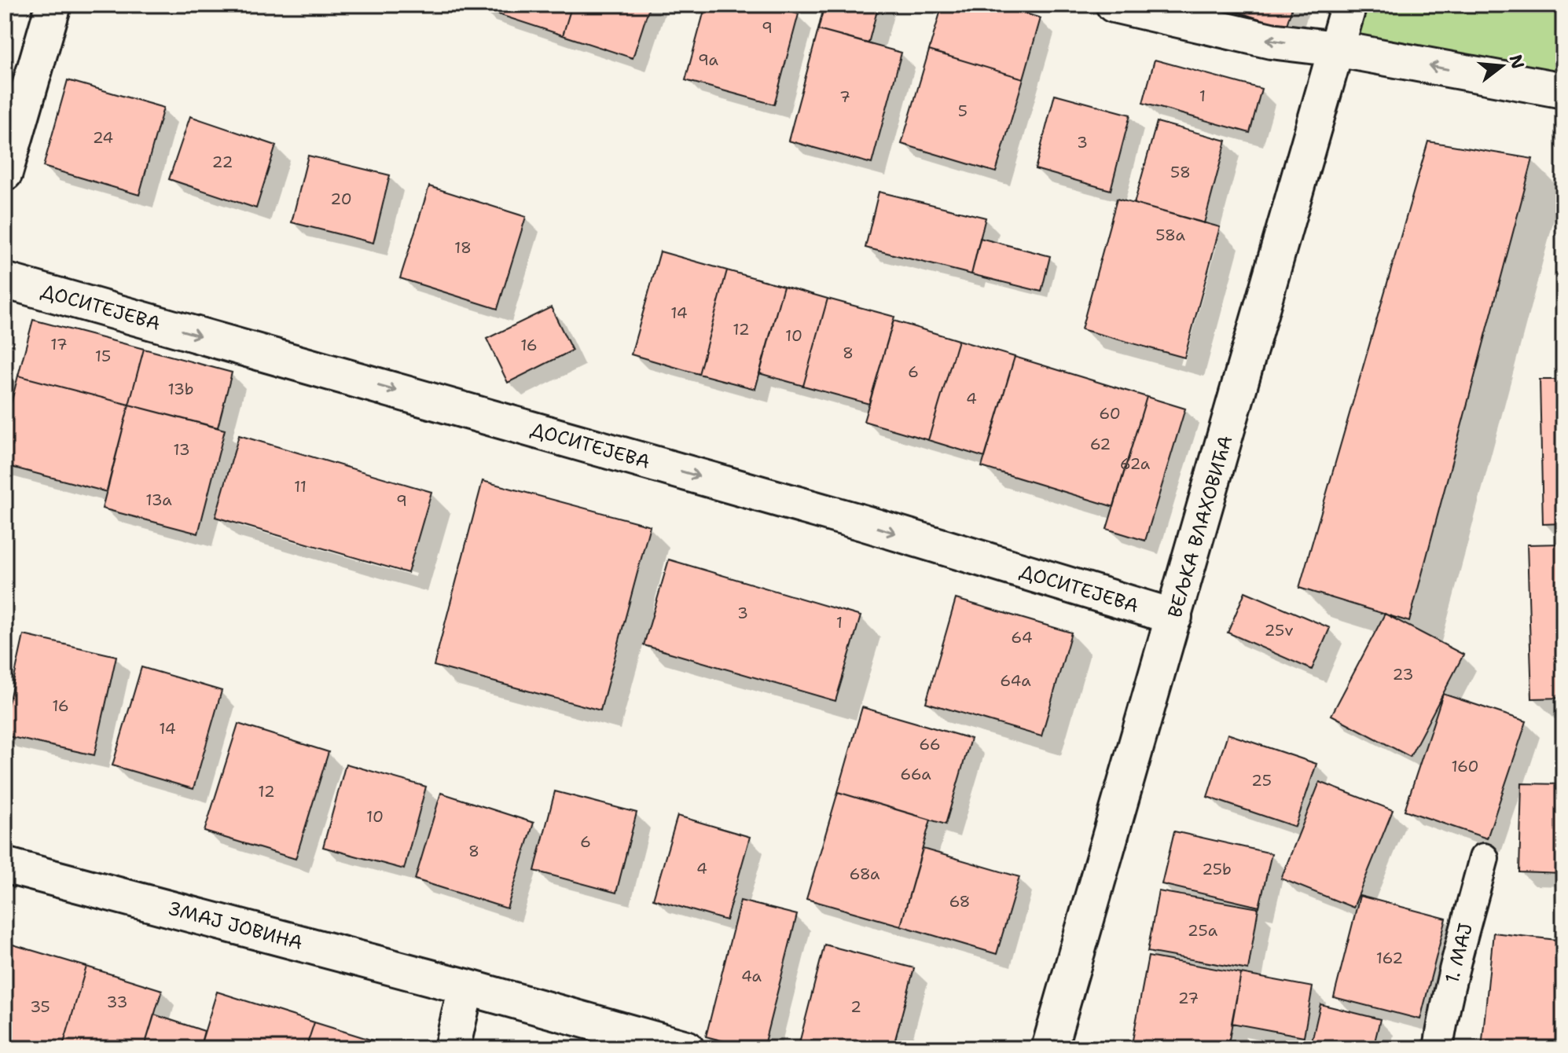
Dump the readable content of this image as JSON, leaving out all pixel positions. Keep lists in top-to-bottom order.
{
  "streets": {
    "street": ["ДОСИТЕЈЕВА", "ВЕЉКА ВЛАХОВИЋА", "ЗМАЈ ЈОВИНА"],
    "lane": ["1. МАЈ"]
  },
  "crossings": [
    ["ДОСИТЕЈЕВА", "ВЕЉКА ВЛАХОВИЋА"]
  ],
  "one_way": ["ДОСИТЕЈЕВА"],
  "house_numbers": [
    "9",
    "9a",
    "1",
    "7",
    "5",
    "24",
    "3",
    "22",
    "58",
    "20",
    "58a",
    "18",
    "14",
    "12",
    "10",
    "17",
    "16",
    "8",
    "15",
    "6",
    "13b",
    "4",
    "60",
    "62",
    "13",
    "62a",
    "11",
    "13a",
    "9",
    "3",
    "1",
    "25v",
    "64",
    "23",
    "64a",
    "16",
    "14",
    "66",
    "160",
    "66a",
    "25",
    "12",
    "10",
    "6",
    "8",
    "4",
    "25b",
    "68a",
    "68",
    "25a",
    "162",
    "4a",
    "27",
    "33",
    "35",
    "2"
  ],
  "north": "right"
}
